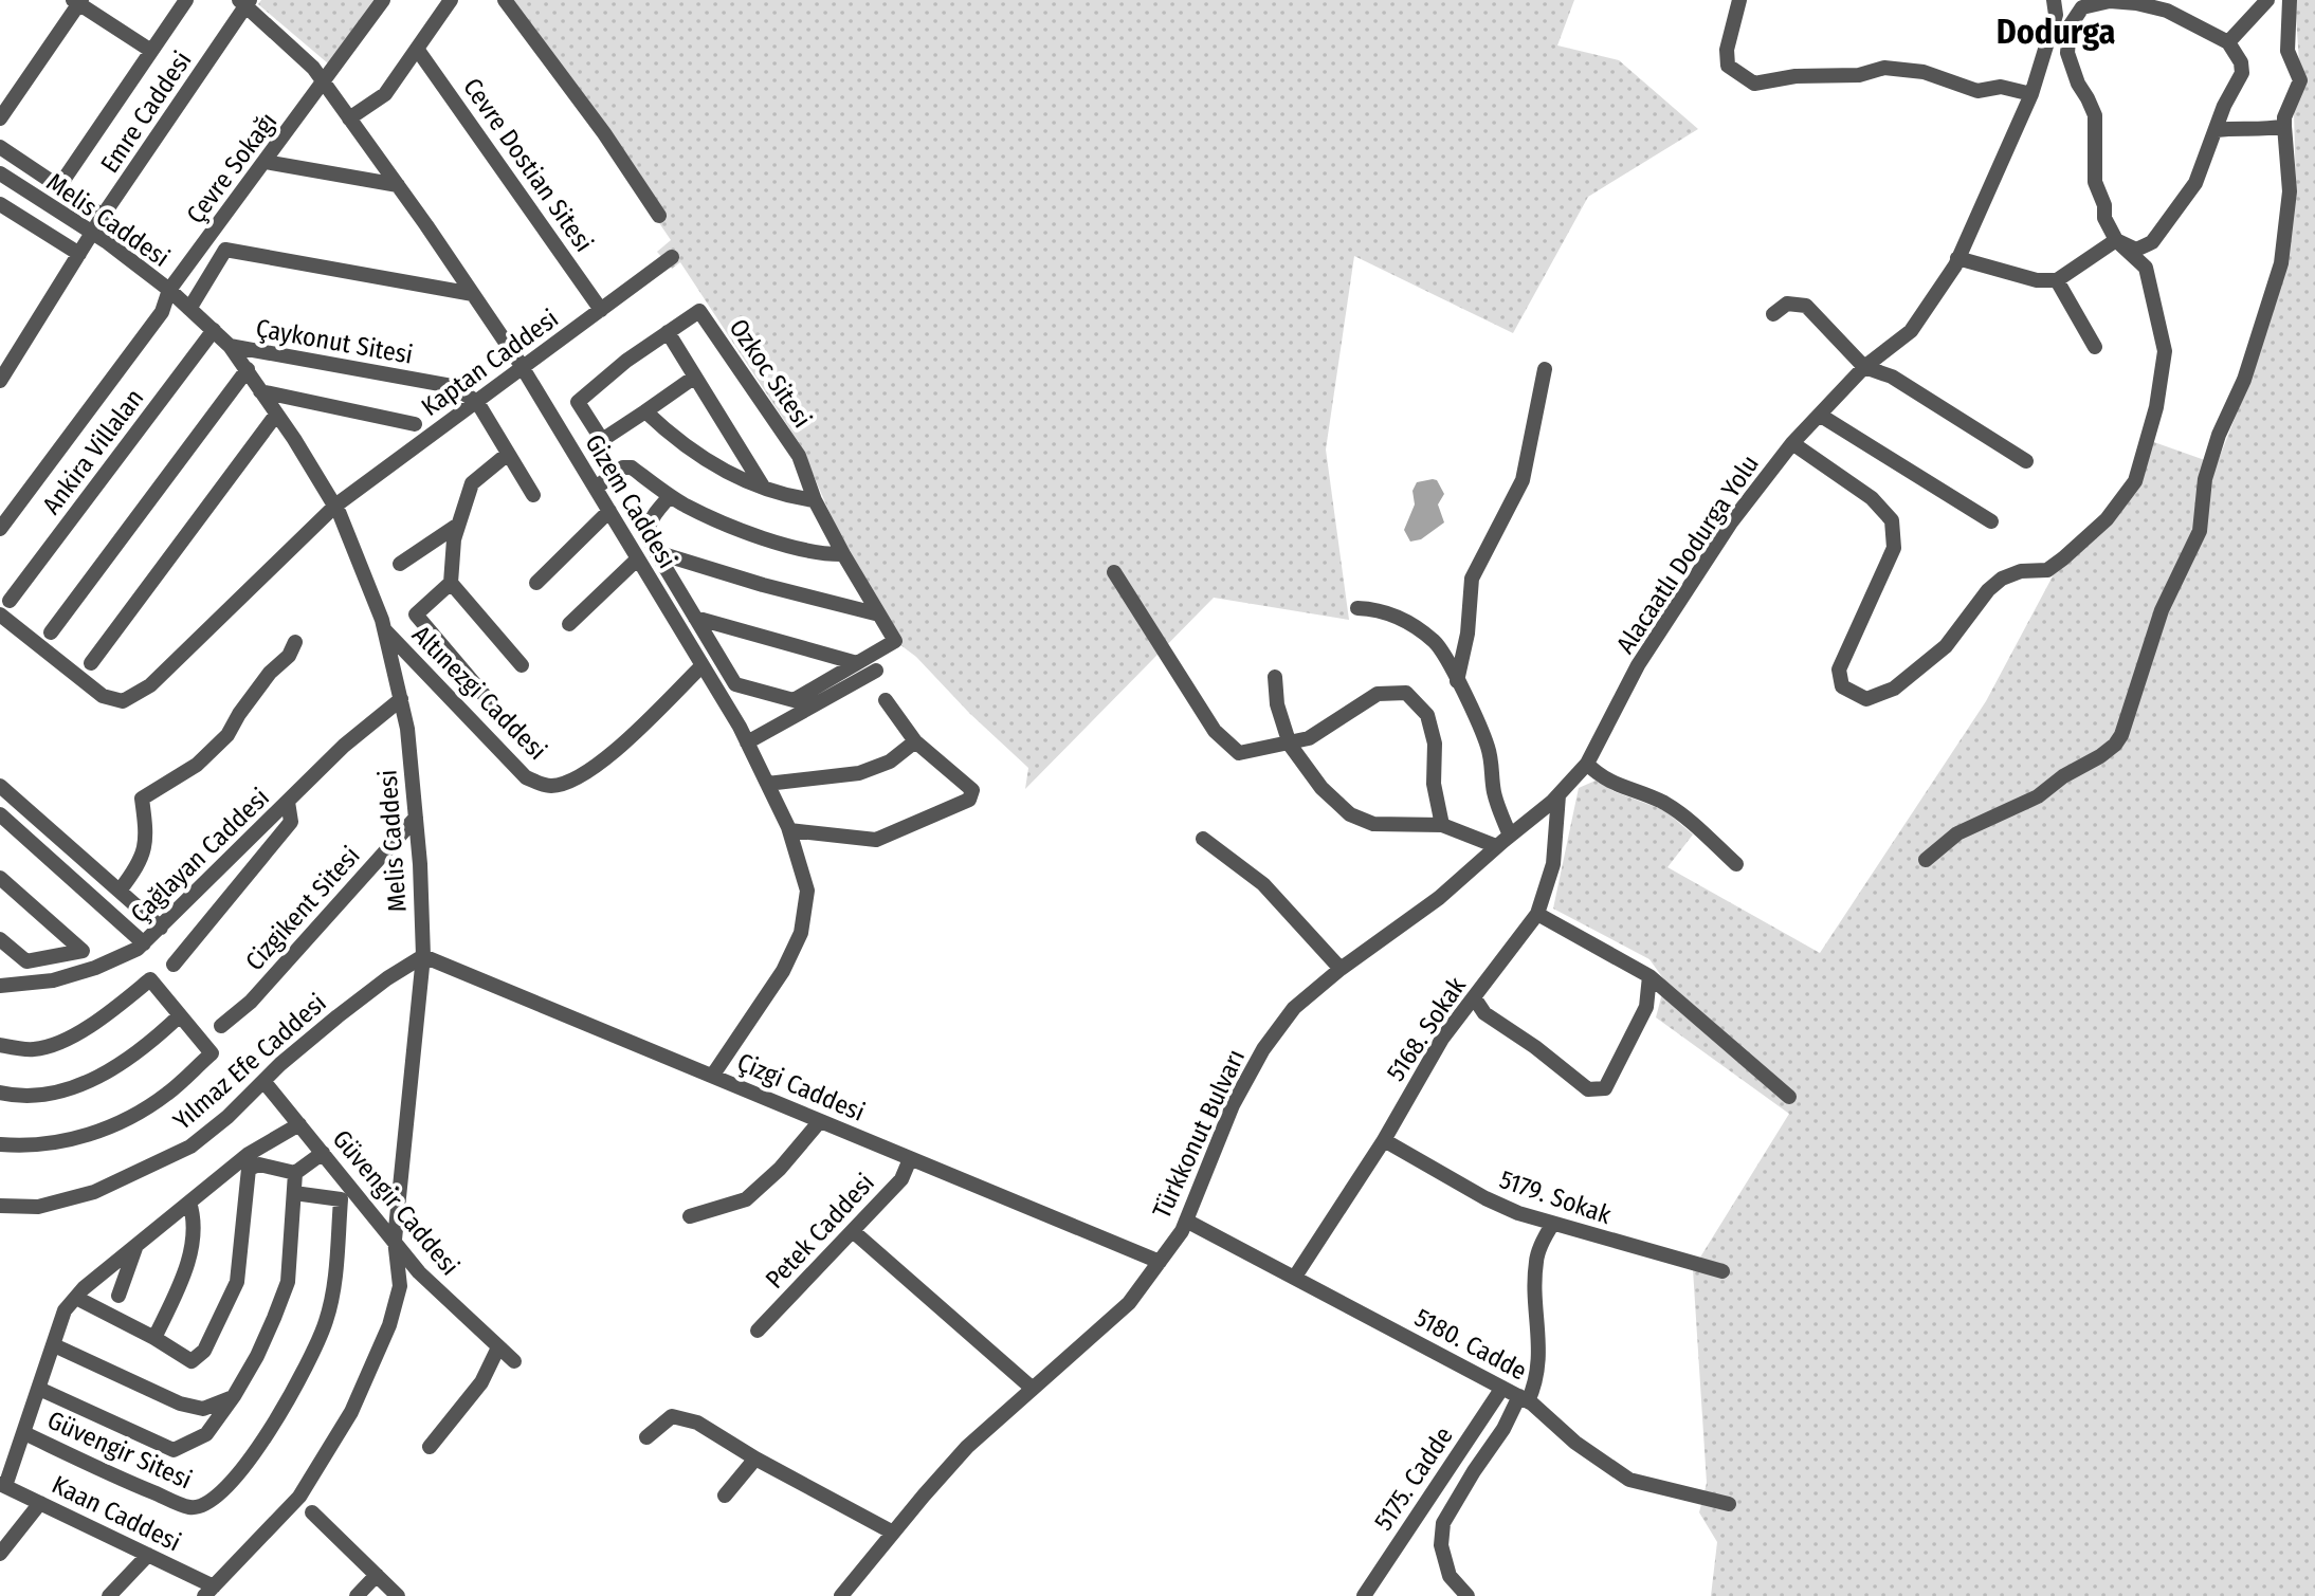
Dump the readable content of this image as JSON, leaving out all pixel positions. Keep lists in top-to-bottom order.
{
  "streets": {
    "street": [
      "Emre Caddesi",
      "Cevre Dostian Sitesi",
      "Çevre Sokağı",
      "Melis Caddesi",
      "Çaykonut Sitesi",
      "Kaptan Caddesi",
      "Ozkoc Sitesi",
      "Ankira Villalan",
      "Gizem Caddesi",
      "Alacaatlı Dodurga Yolu",
      "Altınezgi Caddesi",
      "Çağlayan Caddesi",
      "Cizgikent Sitesi",
      "5168. Sokak",
      "Yılmaz Efe Caddesi",
      "Çizgi Caddesi",
      "Türkkonut Bulvarı",
      "5179. Sokak",
      "Güvengir Caddesi",
      "Petek Caddesi",
      "5180. Cadde",
      "Güvengir Sitesi",
      "5175. Cadde",
      "Kaan Caddesi"
    ]
  },
  "crossings": [
    ["Emre Caddesi", "Melis Caddesi"],
    ["Emre Caddesi", "Gizem Caddesi"],
    ["Cevre Dostian Sitesi", "Kaptan Caddesi"],
    ["Çevre Sokağı", "Melis Caddesi"],
    ["Çevre Sokağı", "Gizem Caddesi"],
    ["Melis Caddesi", "Çaykonut Sitesi"],
    ["Melis Caddesi", "Kaptan Caddesi"],
    ["Melis Caddesi", "Ankira Villalan"],
    ["Melis Caddesi", "Altınezgi Caddesi"],
    ["Melis Caddesi", "Çağlayan Caddesi"],
    ["Melis Caddesi", "Cizgikent Sitesi"],
    ["Melis Caddesi", "Yılmaz Efe Caddesi"],
    ["Melis Caddesi", "Çizgi Caddesi"],
    ["Melis Caddesi", "Güvengir Caddesi"],
    ["Melis Caddesi", "Kaan Caddesi"],
    ["Çaykonut Sitesi", "Kaptan Caddesi"],
    ["Kaptan Caddesi", "Gizem Caddesi"],
    ["Gizem Caddesi", "Altınezgi Caddesi"],
    ["Gizem Caddesi", "Çizgi Caddesi"],
    ["Alacaatlı Dodurga Yolu", "5168. Sokak"],
    ["Alacaatlı Dodurga Yolu", "Türkkonut Bulvarı"],
    ["5168. Sokak", "Türkkonut Bulvarı"],
    ["5168. Sokak", "5179. Sokak"],
    ["5168. Sokak", "5180. Cadde"],
    ["Yılmaz Efe Caddesi", "Çizgi Caddesi"],
    ["Yılmaz Efe Caddesi", "Güvengir Caddesi"],
    ["Çizgi Caddesi", "Türkkonut Bulvarı"],
    ["Çizgi Caddesi", "Petek Caddesi"],
    ["Türkkonut Bulvarı", "5180. Cadde"],
    ["Güvengir Caddesi", "Güvengir Sitesi"],
    ["5180. Cadde", "5175. Cadde"],
    ["Güvengir Sitesi", "Kaan Caddesi"]
  ],
  "districts": ["Dodurga"]
}
